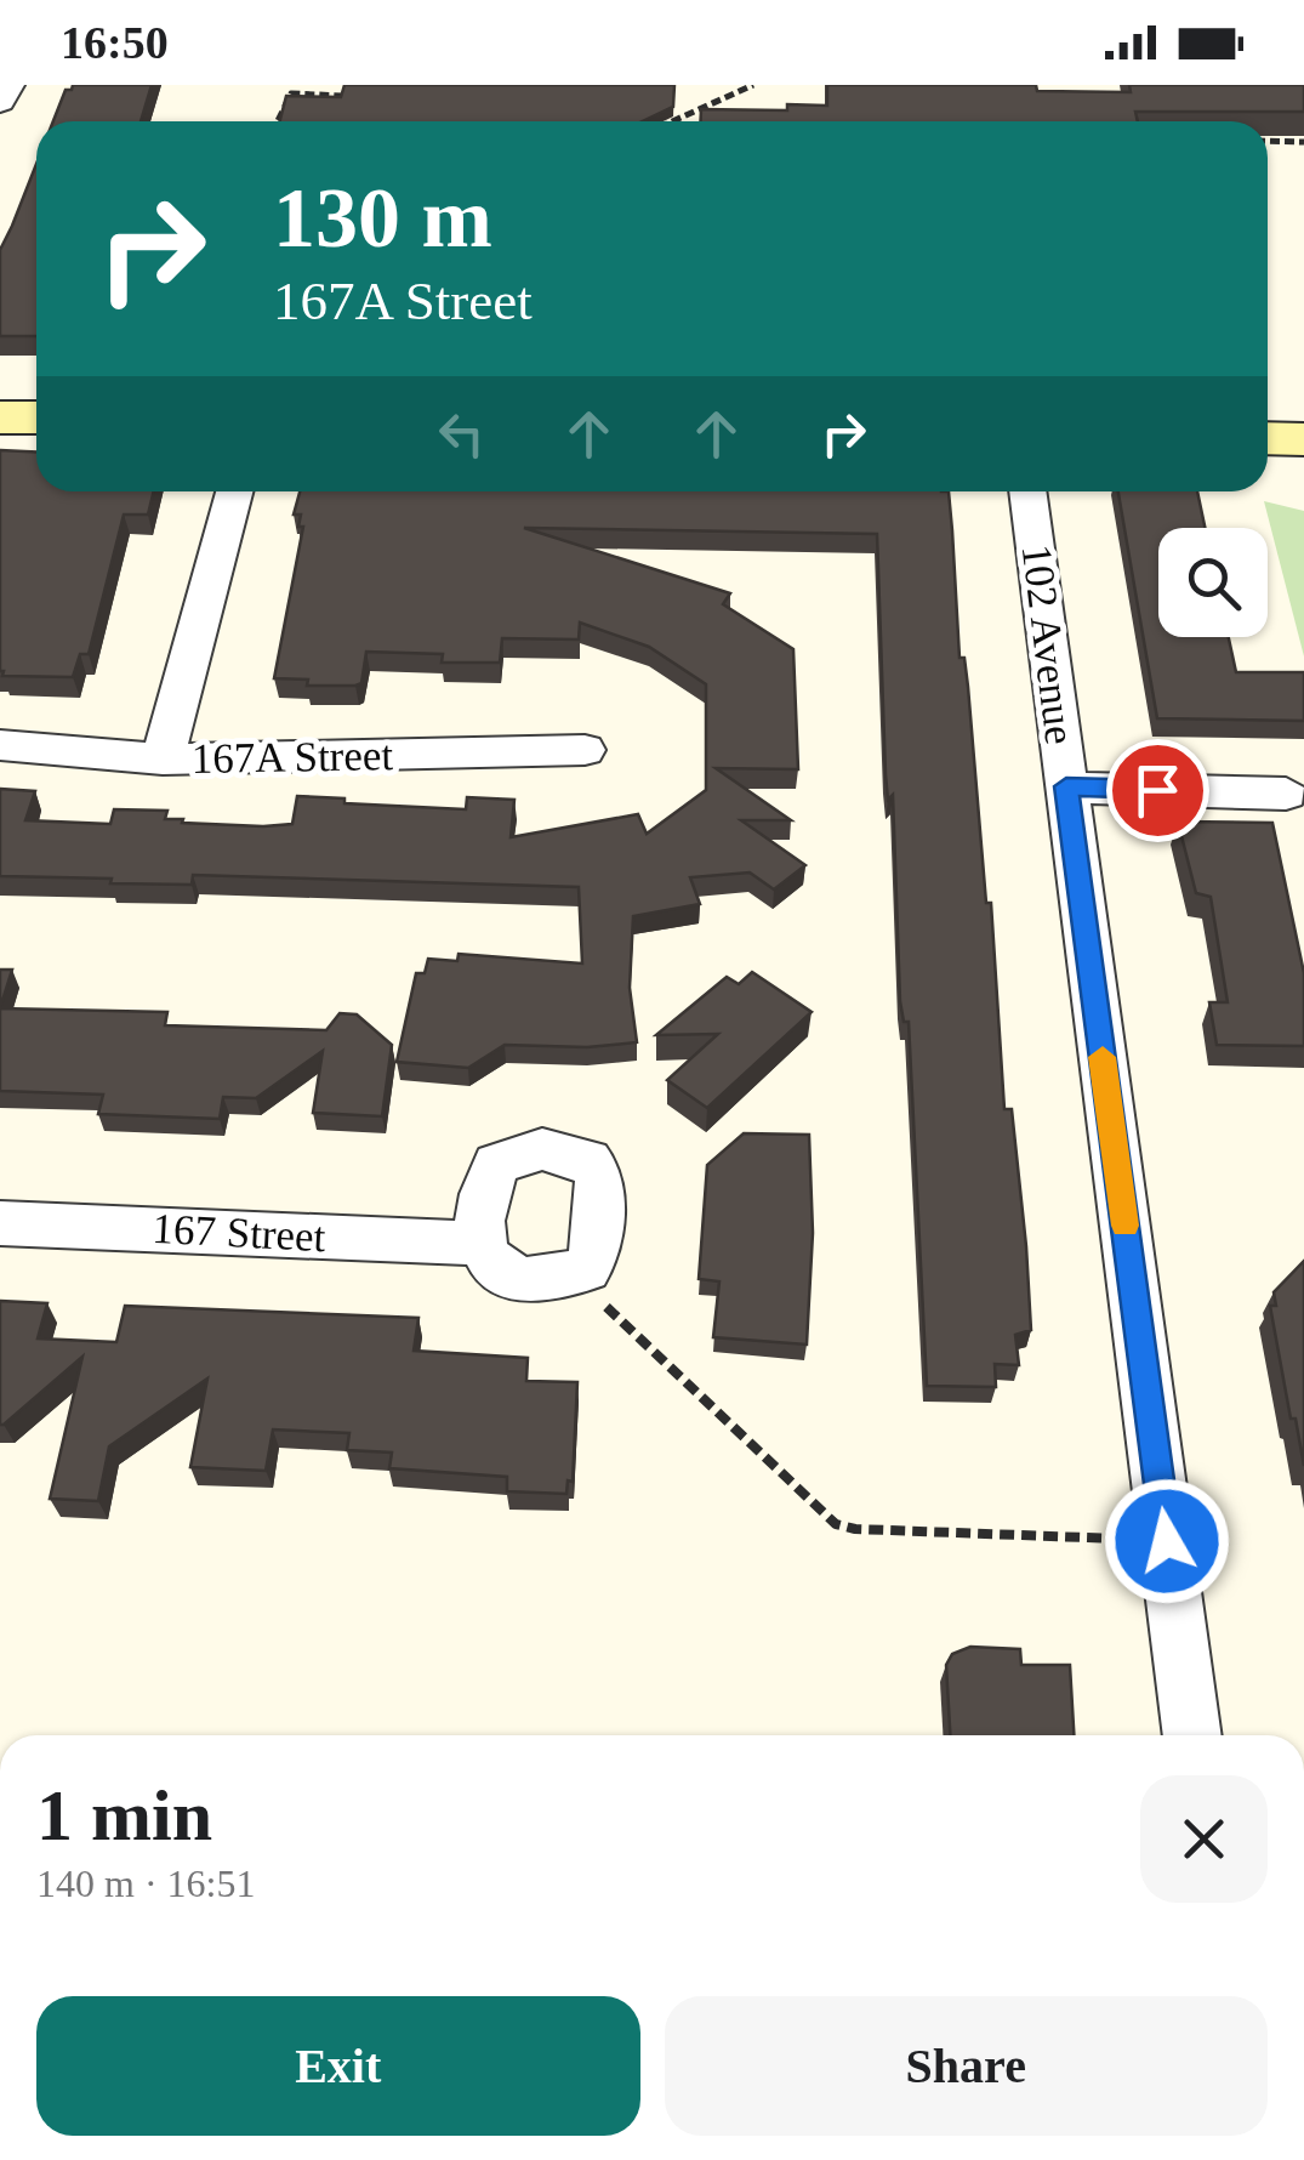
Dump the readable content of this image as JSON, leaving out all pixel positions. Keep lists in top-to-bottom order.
{
  "streets": {
    "street": ["102 Avenue", "167A Street", "167 Street"]
  },
  "page": {
    "status": "16:50",
    "turn": ["130 m", "167A Street"],
    "heading": ["1 min", "140 m · 16:51"],
    "buttons": ["Exit", "Share"]
  }
}
